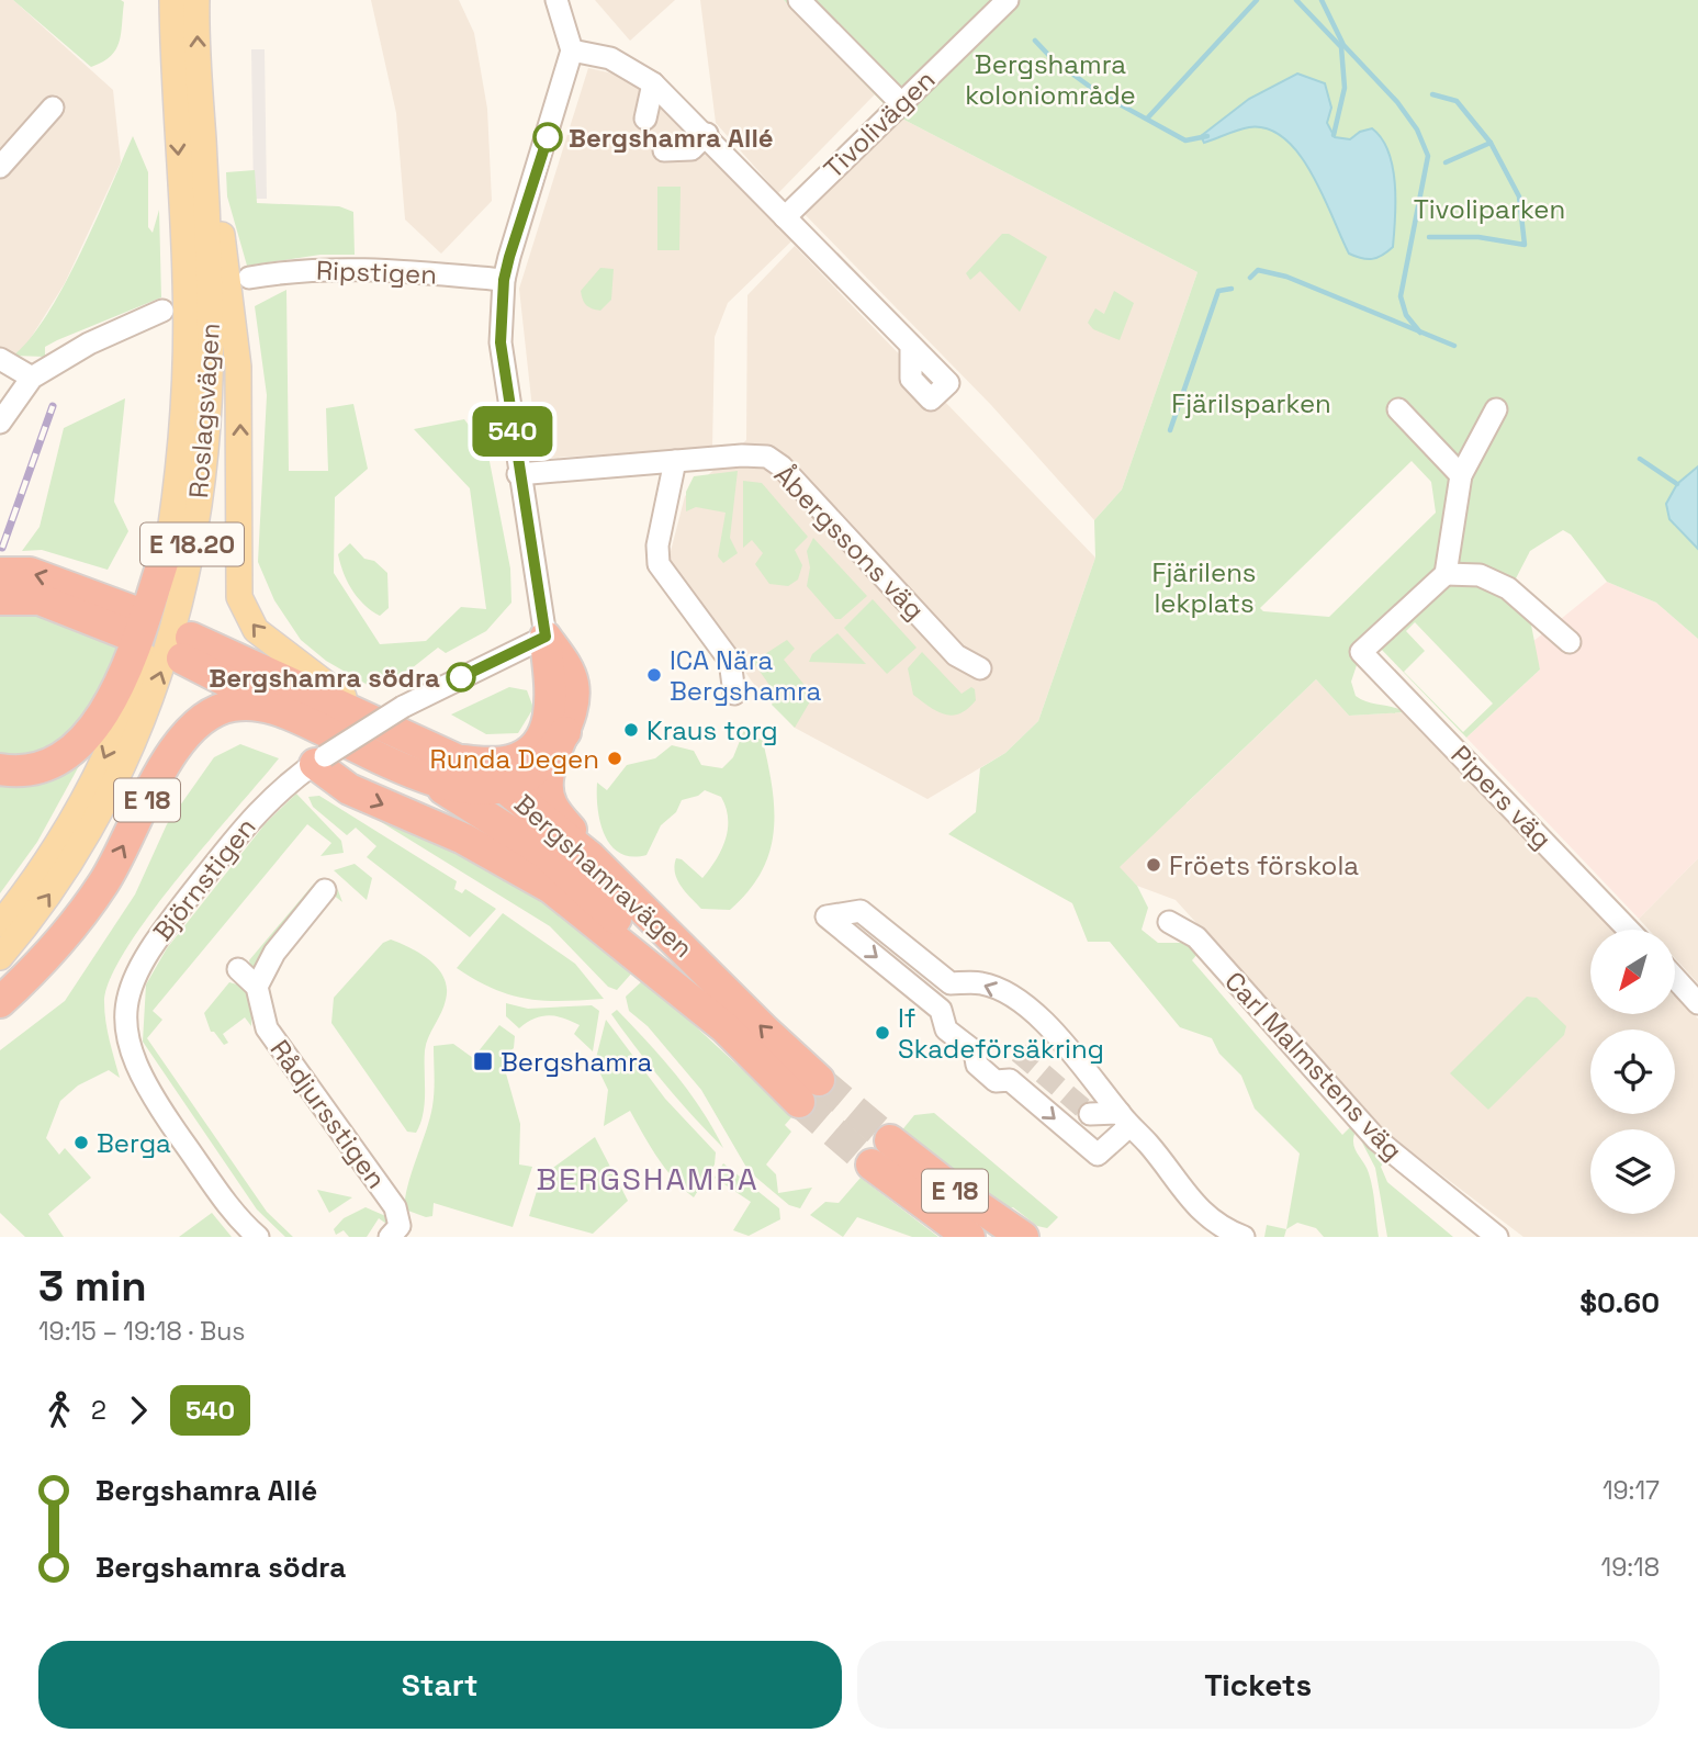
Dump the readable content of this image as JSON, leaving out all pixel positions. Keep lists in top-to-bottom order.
{
  "streets": {
    "highway": ["E 18", "Bergshamravägen"],
    "main road": ["Roslagsvägen", "E 18.20"],
    "street": [
      "Tivolivägen",
      "Ripstigen",
      "Åbergssons väg",
      "Pipers väg",
      "Björnstigen",
      "Carl Malmstens väg",
      "Rådjursstigen"
    ]
  },
  "crossings": [
    ["E 18", "Bergshamravägen"],
    ["Bergshamravägen", "Björnstigen"]
  ],
  "districts": ["BERGSHAMRA"],
  "parks": [
    "Bergshamra koloniområde",
    "Tivoliparken",
    "Fjärilsparken",
    "Fjärilens lekplats"
  ],
  "places": {
    "other": [
      "Bergshamra Allé",
      "ICA Nära Bergshamra",
      "Bergshamra södra",
      "Kraus torg",
      "Runda Degen",
      "Fröets förskola",
      "If Skadeförsäkring",
      "Berga"
    ],
    "transit": ["Bergshamra"]
  },
  "lines": ["bus line 540"],
  "north": "bottom left",
  "page": {
    "on_map": "540",
    "heading": ["3 min", "19:15 – 19:18 · Bus", "$0.60"],
    "legs": ["2", "540"],
    "list": [
      {
        "name": "Bergshamra Allé",
        "value": "19:17"
      },
      {
        "name": "Bergshamra södra",
        "value": "19:18"
      }
    ],
    "buttons": ["Start", "Tickets"]
  }
}
